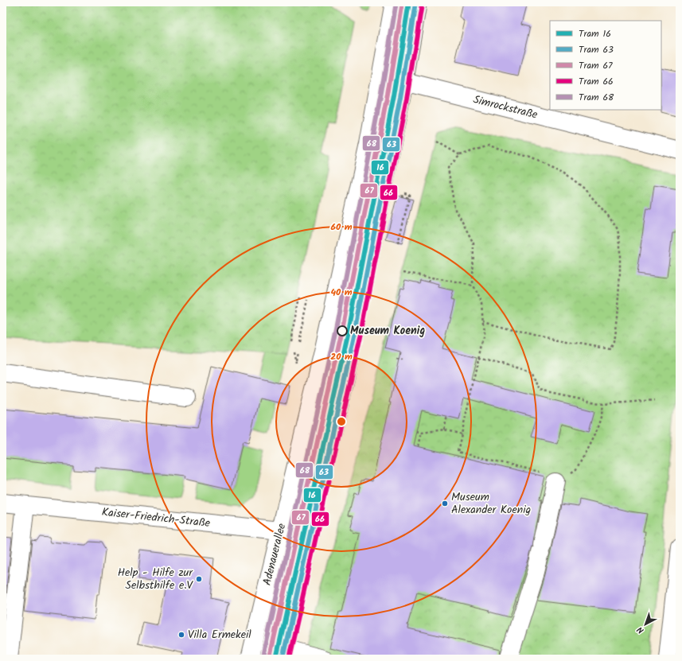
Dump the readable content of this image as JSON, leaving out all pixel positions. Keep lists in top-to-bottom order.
{
  "streets": {
    "main road": ["Simrockstraße", "Kaiser-Friedrich-Straße", "Adenauerallee"]
  },
  "crossings": [
    ["Kaiser-Friedrich-Straße", "Adenauerallee"]
  ],
  "places": [
    "Museum Koenig",
    "Museum Alexander Koenig",
    "Help - Hilfe zur Selbsthilfe e.V",
    "Villa Ermekeil"
  ],
  "lines": [
    "tram line 16",
    "tram line 67",
    "tram line 68",
    "tram line 63",
    "tram line 66"
  ],
  "legend": [
    "Tram 16",
    "Tram 63",
    "Tram 67",
    "Tram 66",
    "Tram 68"
  ],
  "north": "bottom left",
  "rings": ["60 m", "40 m", "20 m"]
}
